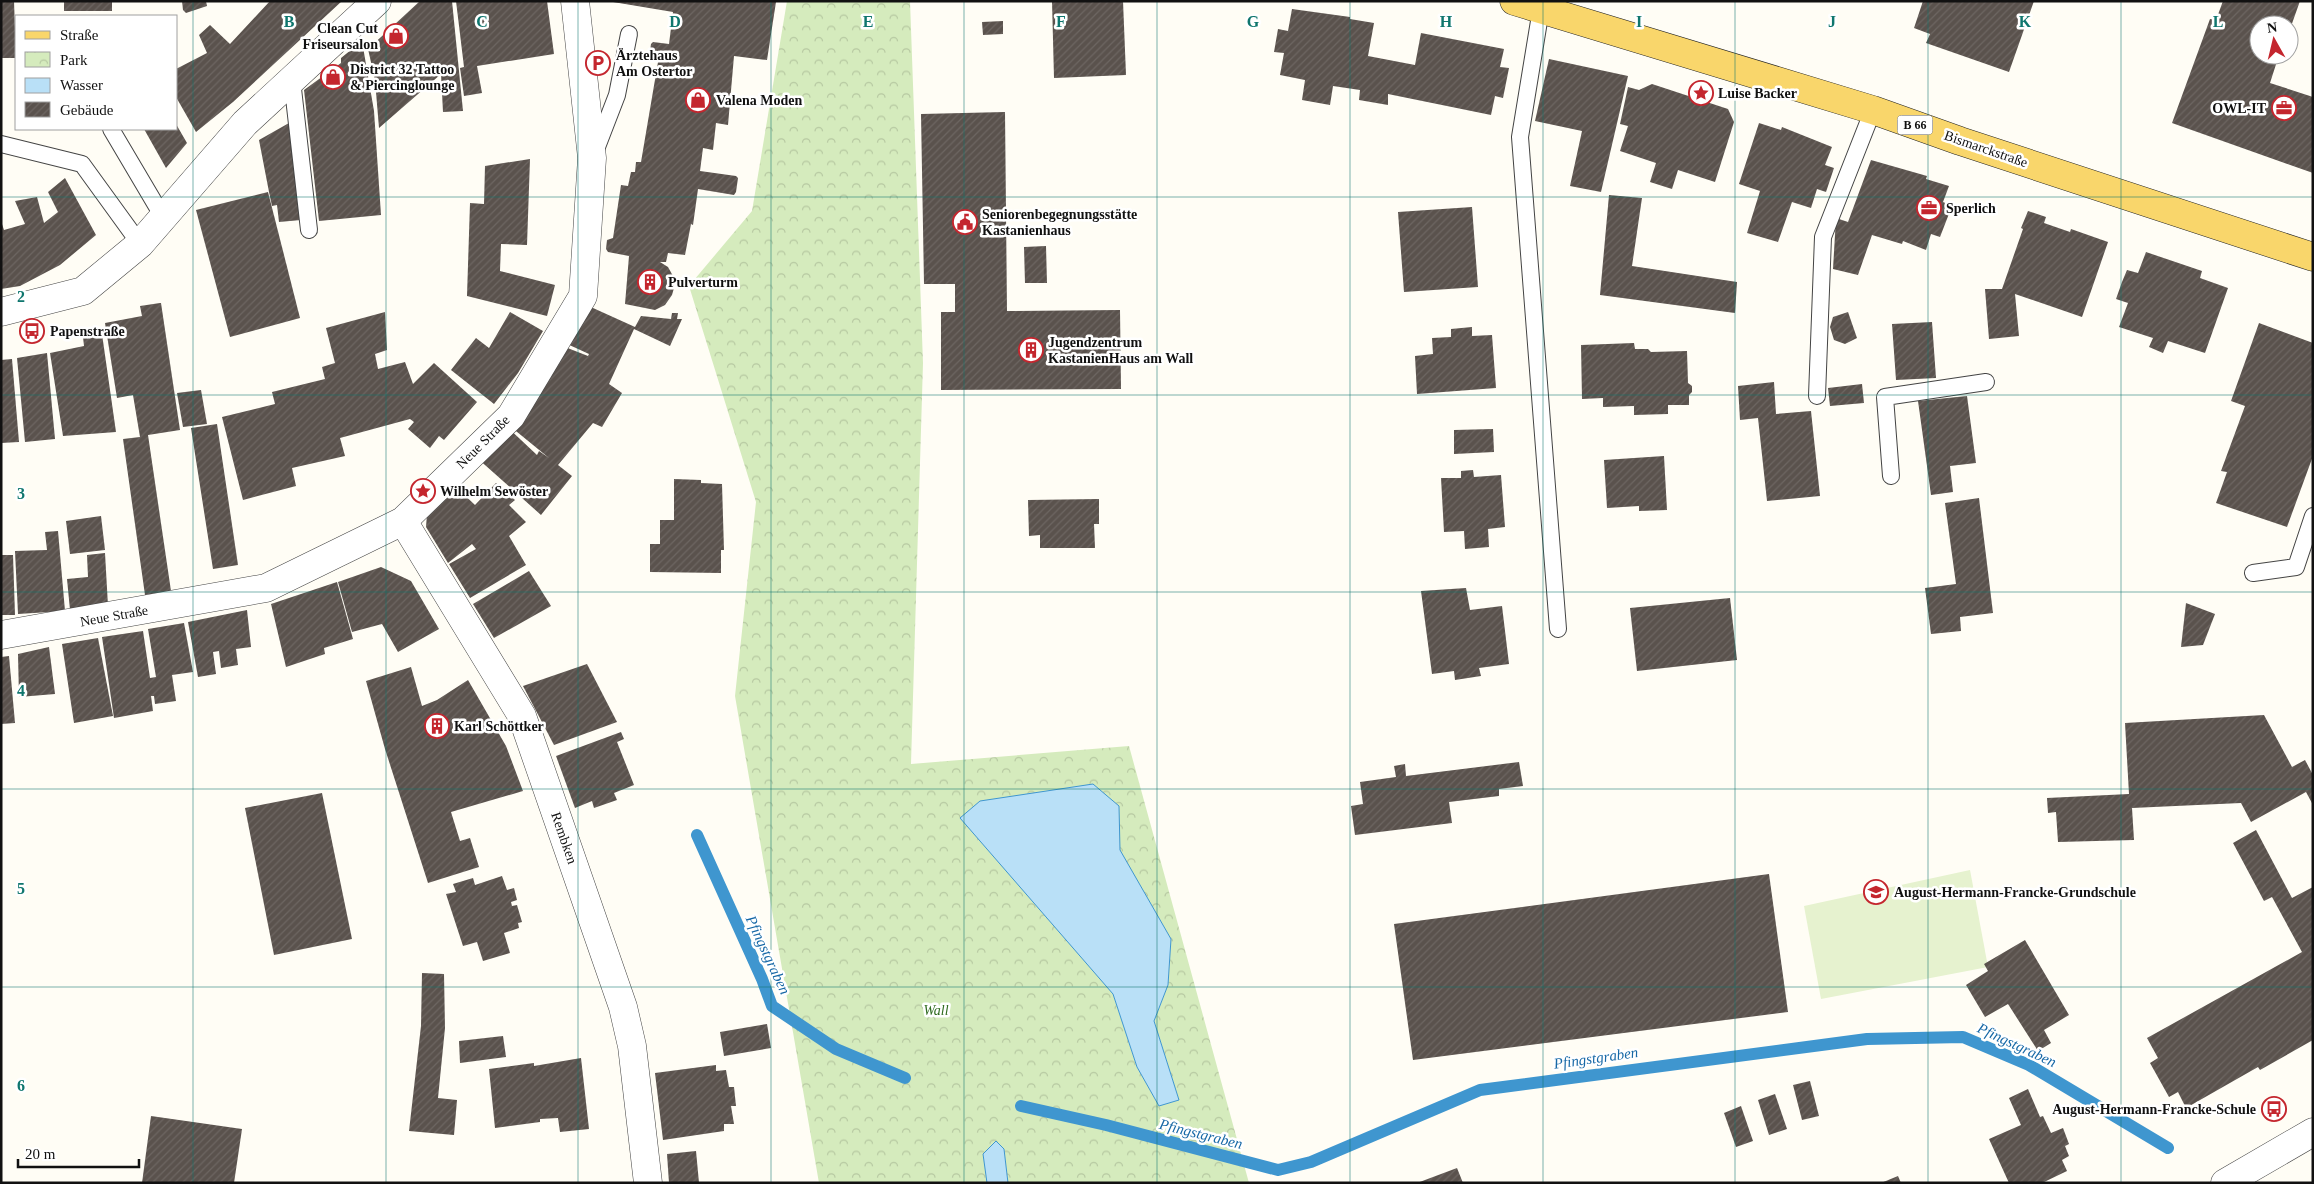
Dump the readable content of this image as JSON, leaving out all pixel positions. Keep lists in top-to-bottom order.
{
  "streets": {
    "main road": ["B 66", "Bismarckstraße"],
    "street": ["Neue Straße", "Rembken"]
  },
  "crossings": [
    ["Neue Straße", "Rembken"]
  ],
  "water": ["Pfingstgraben"],
  "parks": ["Wall"],
  "places": {
    "shop": ["Clean Cut Friseursalon", "District 32 Tattoo & Piercinglounge", "Valena Moden"],
    "parking": ["Ärztehaus Am Ostertor"],
    "place": ["Luise Backer", "Wilhelm Sewöster"],
    "office": ["OWL-IT", "Sperlich"],
    "public building": ["Seniorenbegegnungsstätte Kastanienhaus"],
    "building": ["Pulverturm", "Jugendzentrum KastanienHaus am Wall", "Karl Schöttker"],
    "bus stop": ["Papenstraße", "August-Hermann-Francke-Schule"],
    "school or university": ["August-Hermann-Francke-Grundschule"]
  },
  "legend": [
    "Straße",
    "Park",
    "Wasser",
    "Gebäude"
  ],
  "scale_bar": "20 m",
  "north": "top",
  "grid": {
    "columns": [
      "B",
      "C",
      "D",
      "E",
      "F",
      "G",
      "H",
      "I",
      "J",
      "K",
      "L"
    ],
    "rows": [
      "2",
      "3",
      "4",
      "5",
      "6"
    ]
  }
}
